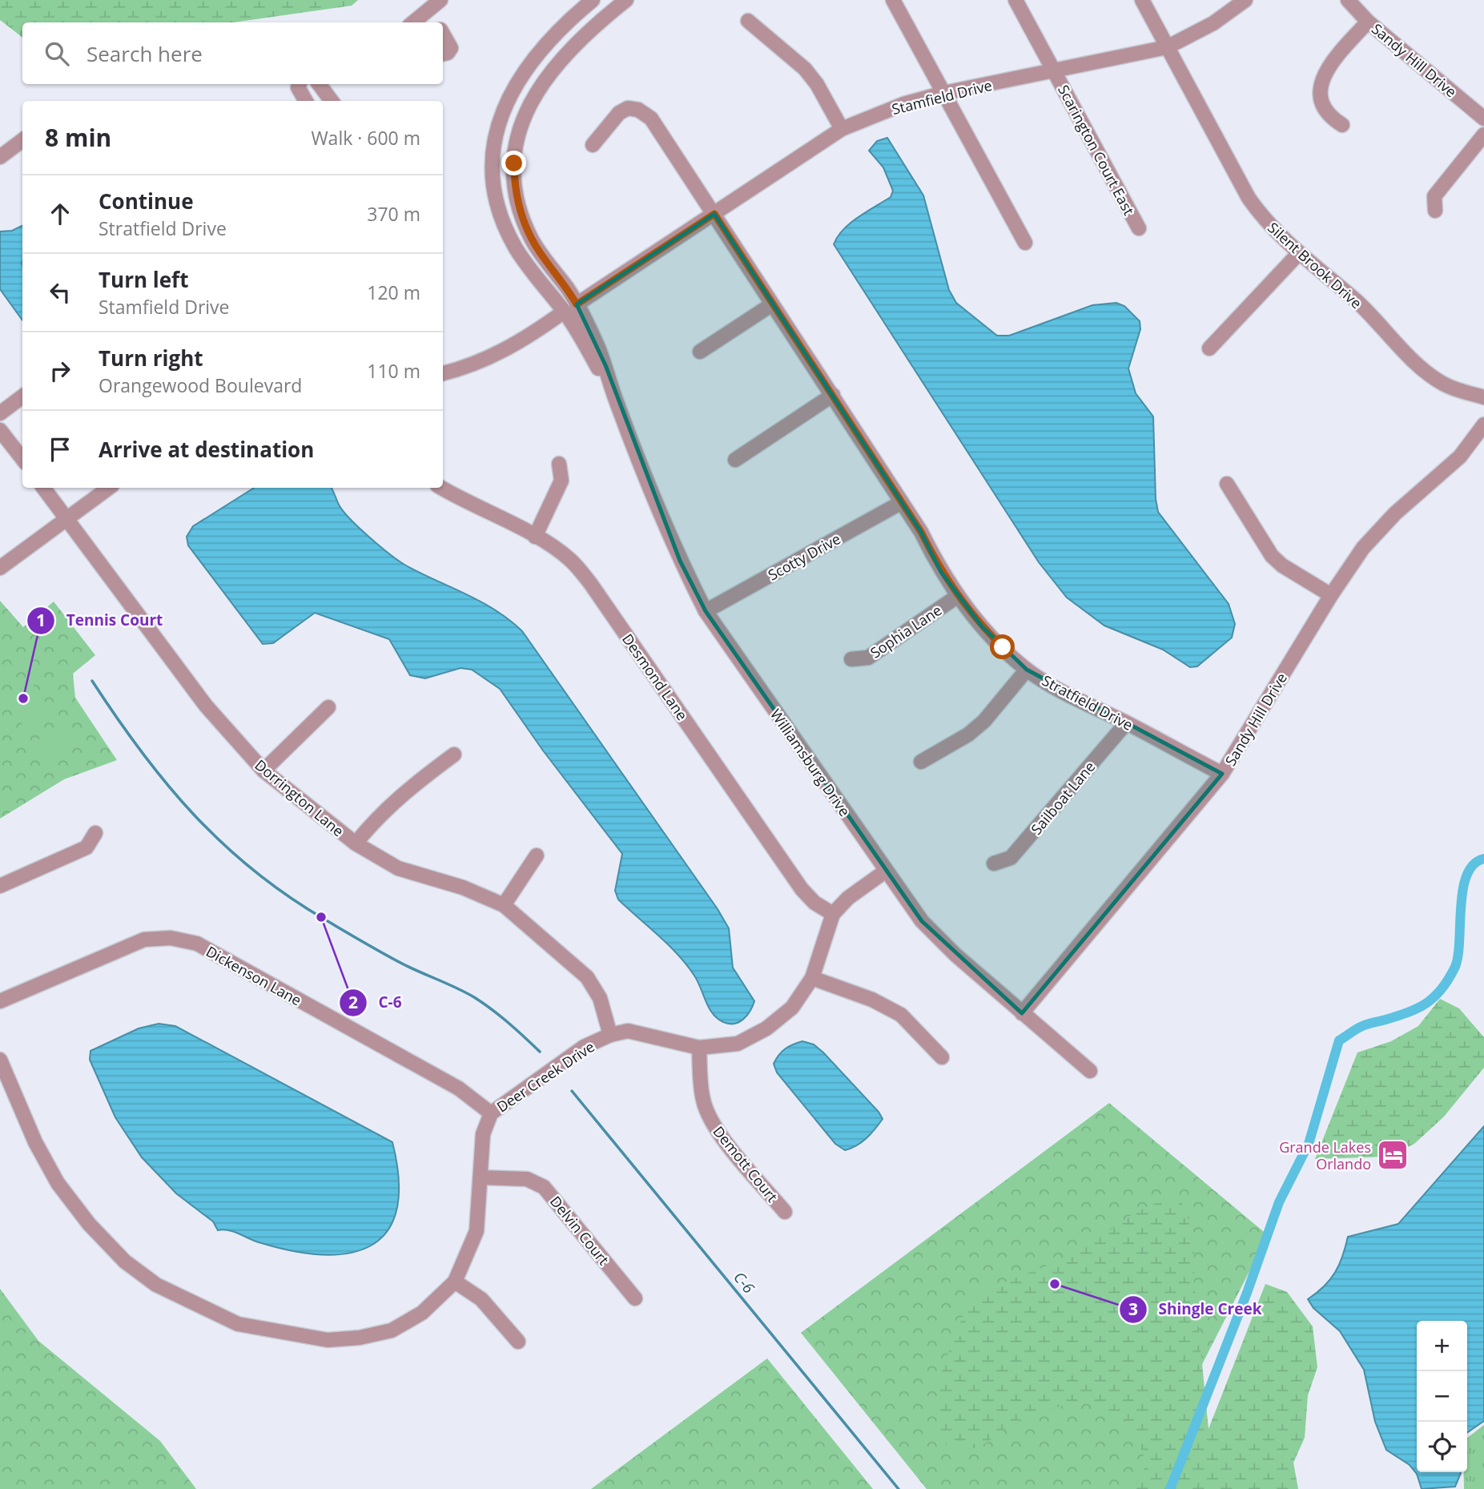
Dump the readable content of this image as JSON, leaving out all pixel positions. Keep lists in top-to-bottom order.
{
  "streets": {
    "street": [
      "Sandy Hill Drive",
      "Stamfield Drive",
      "Scarington Court East",
      "Silent Brook Drive",
      "Scotty Drive",
      "Sophia Lane",
      "Desmond Lane",
      "Stratfield Drive",
      "Williamsburg Drive",
      "Dorrington Lane",
      "Sailboat Lane",
      "Dickenson Lane",
      "Deer Creek Drive",
      "Demott Court",
      "Delvin Court"
    ]
  },
  "crossings": [
    ["Sandy Hill Drive", "Stratfield Drive"],
    ["Sandy Hill Drive", "Williamsburg Drive"],
    ["Stamfield Drive", "Scarington Court East"],
    ["Stamfield Drive", "Silent Brook Drive"],
    ["Stamfield Drive", "Stratfield Drive"],
    ["Stamfield Drive", "Williamsburg Drive"],
    ["Scotty Drive", "Stratfield Drive"],
    ["Scotty Drive", "Williamsburg Drive"],
    ["Sophia Lane", "Stratfield Drive"],
    ["Desmond Lane", "Deer Creek Drive"],
    ["Stratfield Drive", "Sailboat Lane"],
    ["Williamsburg Drive", "Deer Creek Drive"],
    ["Dorrington Lane", "Deer Creek Drive"],
    ["Dickenson Lane", "Deer Creek Drive"],
    ["Deer Creek Drive", "Demott Court"],
    ["Deer Creek Drive", "Delvin Court"]
  ],
  "water": ["C-6"],
  "places": {
    "other": ["Tennis Court", "C-6", "Shingle Creek"],
    "hotel": ["Grande Lakes Orlando"]
  },
  "page": {
    "search": "Search here",
    "heading": ["8 min", "Walk · 600 m"],
    "list": [
      ["Continue", "Stratfield Drive", "370 m"],
      ["Turn left", "Stamfield Drive", "120 m"],
      ["Turn right", "Orangewood Boulevard", "110 m"],
      "Arrive at destination"
    ],
    "map_buttons": ["+", "−"]
  }
}
